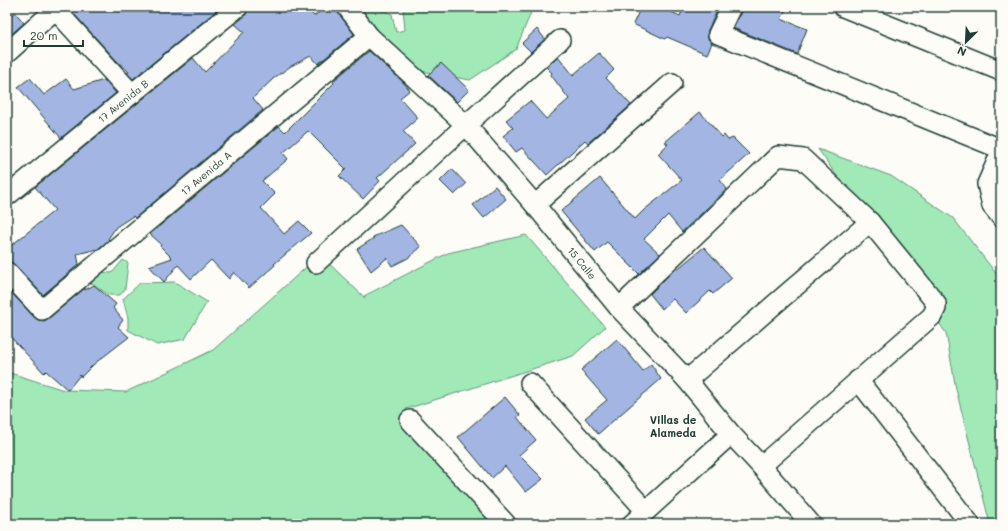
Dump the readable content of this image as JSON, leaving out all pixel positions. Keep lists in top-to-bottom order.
{
  "streets": {
    "street": ["17 Avenida B", "17 Avenida A", "15 Calle"]
  },
  "crossings": [
    ["17 Avenida A", "15 Calle"]
  ],
  "districts": ["Villas de Alameda"],
  "scale_bar": "20 m",
  "north": "bottom left"
}
